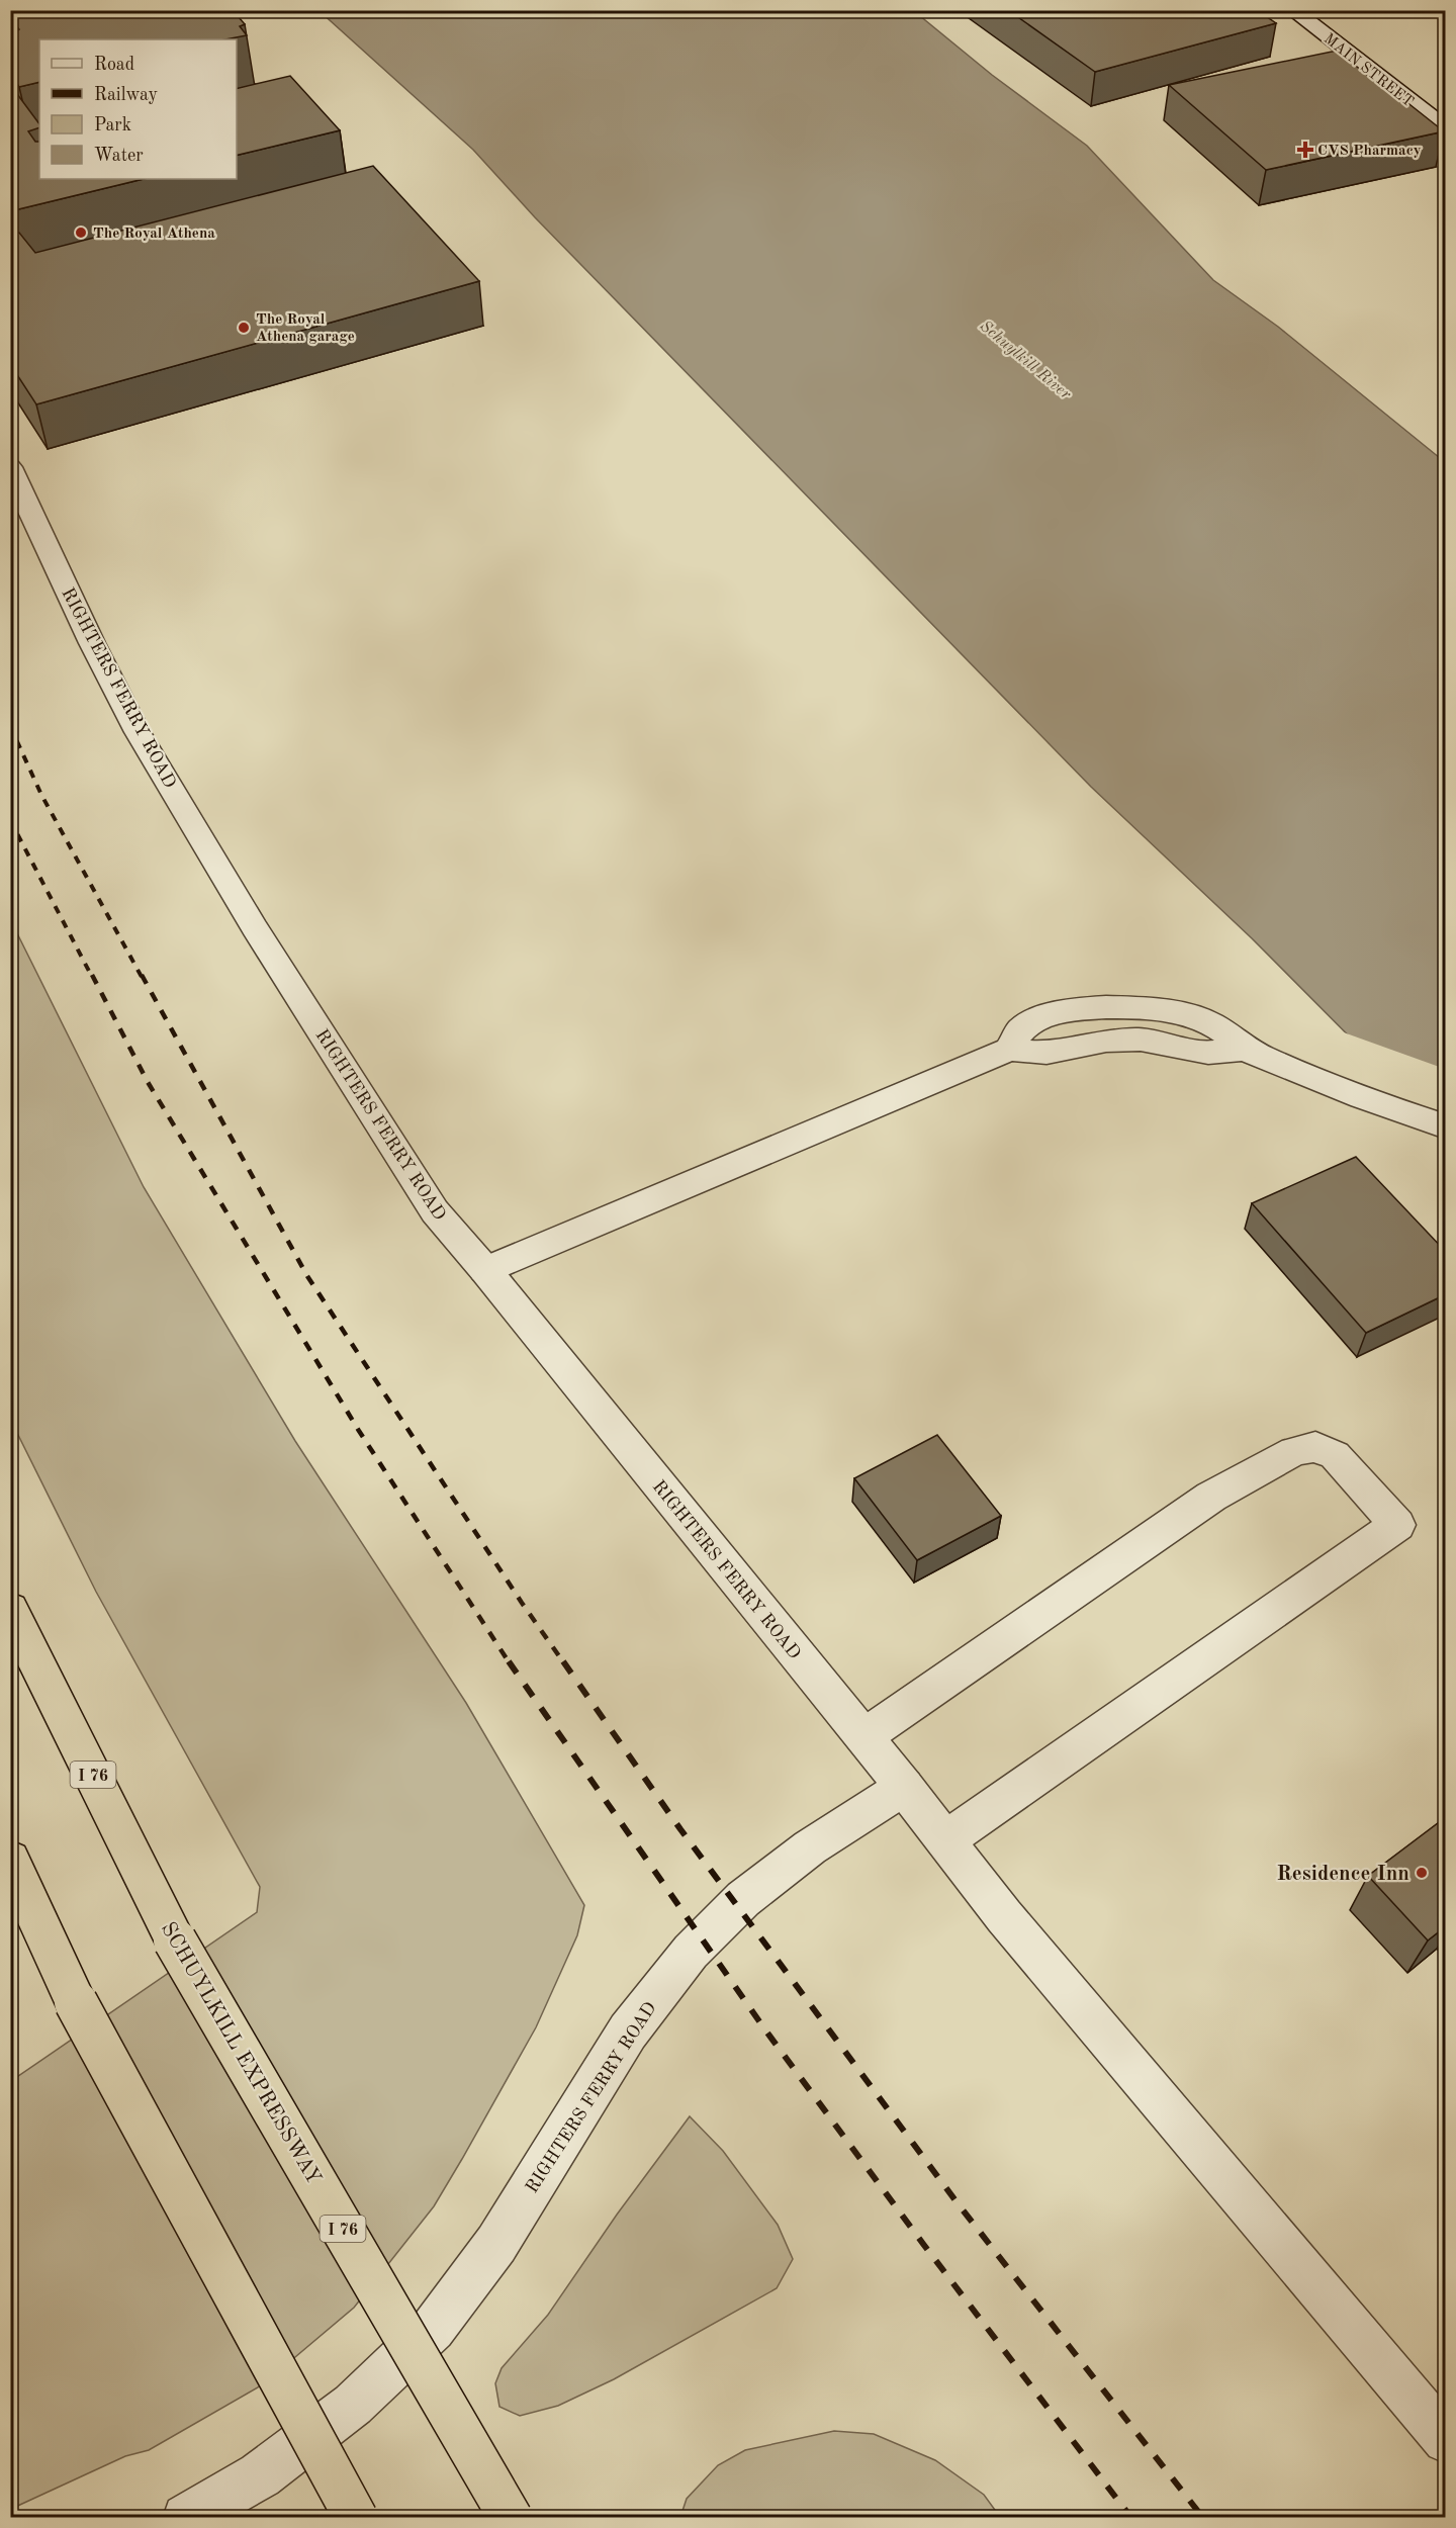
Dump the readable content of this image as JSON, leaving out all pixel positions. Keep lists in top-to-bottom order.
{
  "streets": {
    "highway": ["I 76", "SCHUYLKILL EXPRESSWAY"],
    "street": ["MAIN STREET", "RIGHTERS FERRY ROAD"]
  },
  "water": ["Schuylkill River"],
  "places": {
    "health": ["CVS Pharmacy"],
    "other": ["The Royal Athena", "The Royal Athena garage", "Residence Inn"]
  },
  "legend": [
    "Road",
    "Railway",
    "Park",
    "Water"
  ]
}
